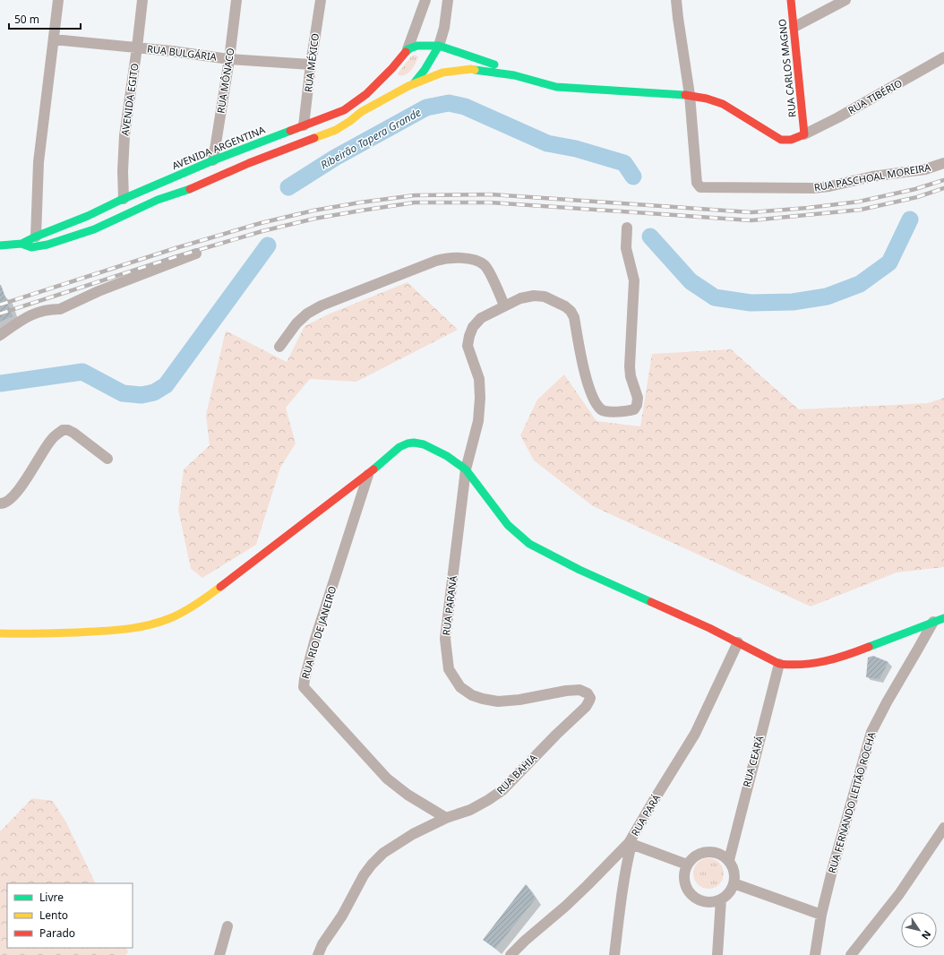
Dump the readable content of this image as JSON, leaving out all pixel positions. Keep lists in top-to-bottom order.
{
  "streets": {
    "street": [
      "RUA BULGÁRIA",
      "RUA MÉXICO",
      "RUA CARLOS MAGNO",
      "RUA MÔNACO",
      "RUA TIBÉRIO",
      "AVENIDA EGITO",
      "AVENIDA ARGENTINA",
      "RUA PASCHOAL MOREIRA",
      "RUA PARANÁ",
      "RUA RIO DE JANEIRO",
      "RUA CEARÁ",
      "RUA BAHIA",
      "RUA FERNANDO LEITÃO ROCHA",
      "RUA PARÁ"
    ]
  },
  "crossings": [
    ["RUA BULGÁRIA", "RUA MÉXICO"],
    ["RUA BULGÁRIA", "RUA MÔNACO"],
    ["RUA BULGÁRIA", "AVENIDA EGITO"],
    ["RUA MÉXICO", "AVENIDA ARGENTINA"],
    ["RUA CARLOS MAGNO", "RUA TIBÉRIO"],
    ["RUA MÔNACO", "AVENIDA ARGENTINA"],
    ["AVENIDA EGITO", "AVENIDA ARGENTINA"],
    ["RUA PARANÁ", "RUA BAHIA"],
    ["RUA RIO DE JANEIRO", "RUA BAHIA"]
  ],
  "water": ["Ribeirão Tapera Grande"],
  "legend": ["Livre", "Lento", "Parado"],
  "scale_bar": "50 m",
  "north": "bottom right"
}
